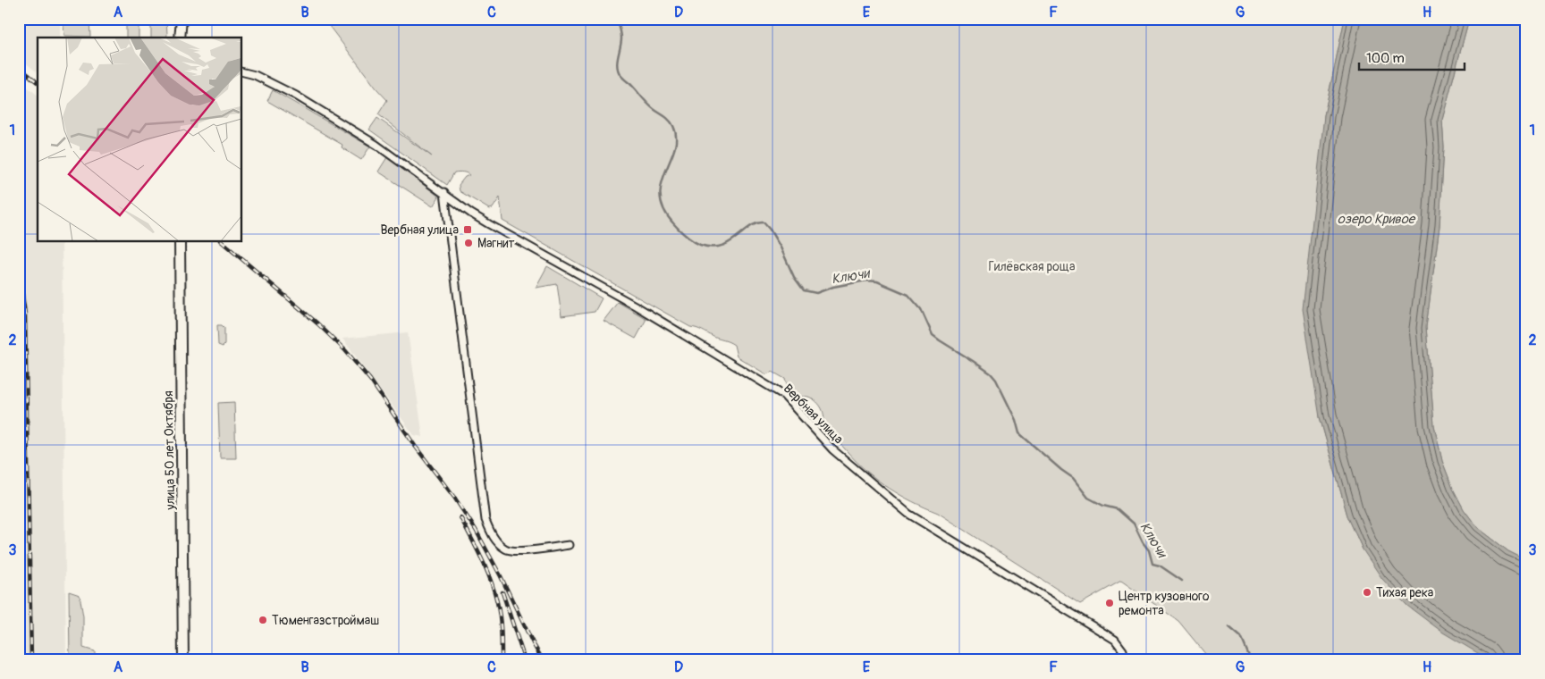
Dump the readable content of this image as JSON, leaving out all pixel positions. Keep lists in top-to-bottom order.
{
  "streets": {
    "main road": ["улица 50 лет Октября"],
    "street": ["Вербная улица"]
  },
  "water": ["озеро Кривое", "Ключи"],
  "parks": ["Гилёвская роща"],
  "places": {
    "transit": ["Вербная улица"],
    "other": [
      "Магнит",
      "Тихая река",
      "Центр кузовного ремонта",
      "Тюменгазстроймаш"
    ]
  },
  "scale_bar": "100 m",
  "grid": {
    "columns": [
      "A",
      "B",
      "C",
      "D",
      "E",
      "F",
      "G",
      "H"
    ],
    "rows": ["1", "2", "3"]
  }
}
